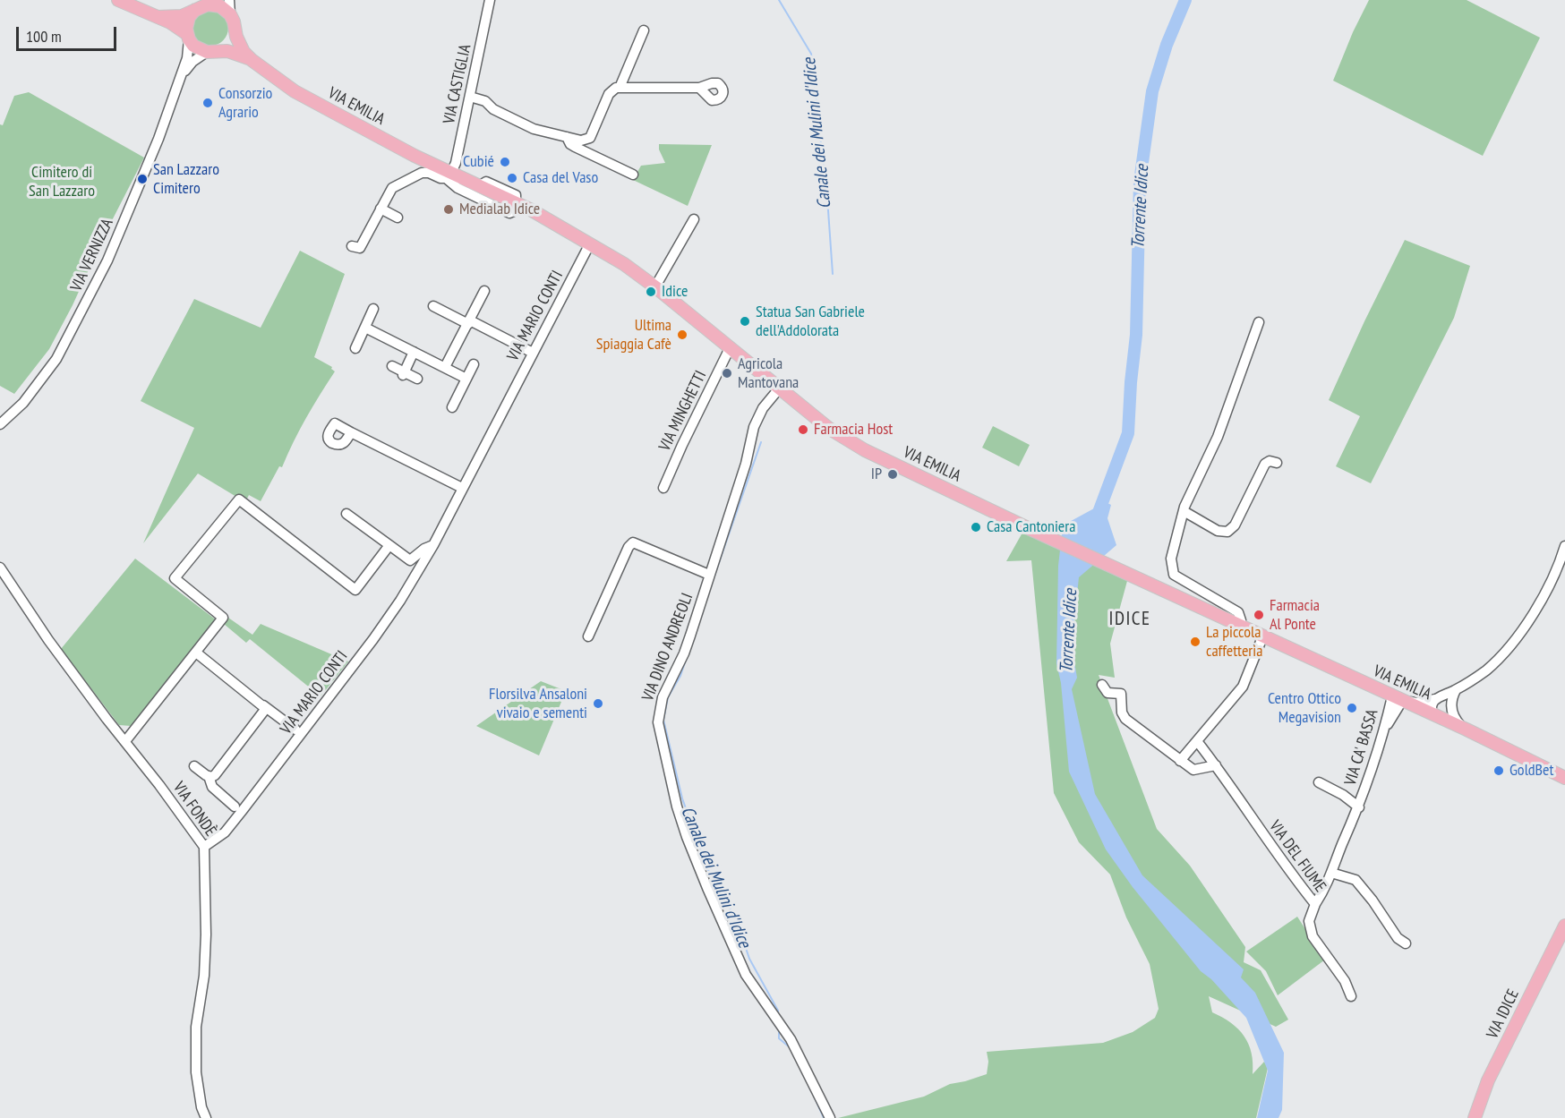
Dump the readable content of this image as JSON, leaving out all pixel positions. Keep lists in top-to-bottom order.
{
  "streets": {
    "main road": ["VIA EMILIA", "VIA IDICE"],
    "street": [
      "VIA CASTIGLIA",
      "VIA VERNIZZA",
      "VIA MARIO CONTI",
      "VIA MINGHETTI",
      "VIA DINO ANDREOLI",
      "VIA CA' BASSA",
      "VIA FONDÈ",
      "VIA DEL FIUME"
    ]
  },
  "crossings": [
    ["VIA CASTIGLIA", "VIA EMILIA"],
    ["VIA EMILIA", "VIA VERNIZZA"],
    ["VIA EMILIA", "VIA MARIO CONTI"],
    ["VIA EMILIA", "VIA MINGHETTI"],
    ["VIA EMILIA", "VIA DINO ANDREOLI"],
    ["VIA EMILIA", "VIA CA' BASSA"],
    ["VIA MARIO CONTI", "VIA FONDÈ"],
    ["VIA CA' BASSA", "VIA DEL FIUME"]
  ],
  "districts": ["IDICE"],
  "water": ["Canale dei Mulini d'Idice", "Torrente Idice"],
  "parks": ["Cimitero di San Lazzaro"],
  "places": [
    "Consorzio Agrario",
    "Cubié",
    "Casa del Vaso",
    "San Lazzaro Cimitero",
    "Medialab Idice",
    "Idice",
    "Statua San Gabriele dell'Addolorata",
    "Ultima Spiaggia Cafè",
    "Agricola Mantovana",
    "Farmacia Host",
    "IP",
    "Casa Cantoniera",
    "Farmacia Al Ponte",
    "La piccola caffetteria",
    "Florsilva Ansaloni vivaio e sementi",
    "Centro Ottico Megavision",
    "GoldBet"
  ],
  "scale_bar": "100 m"
}
